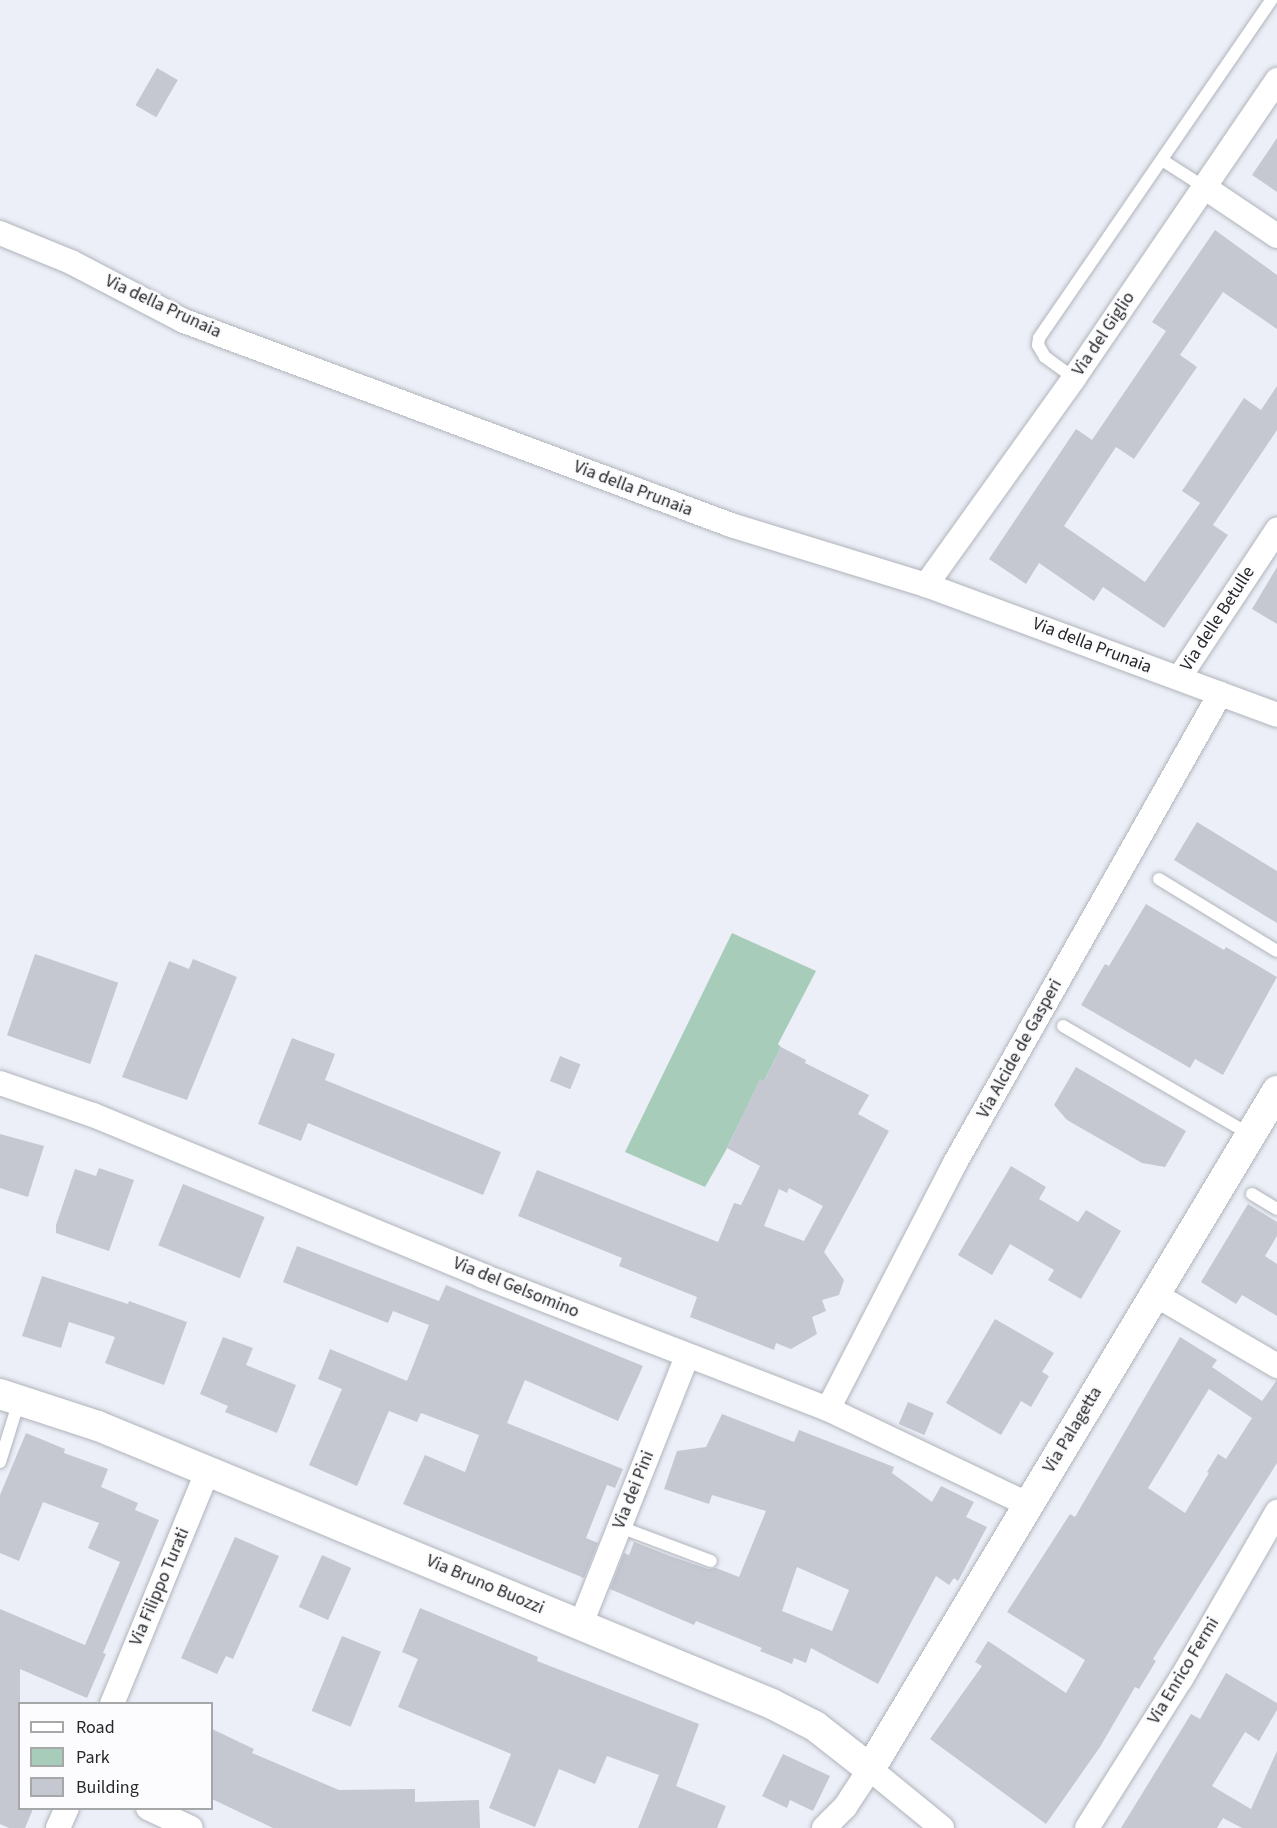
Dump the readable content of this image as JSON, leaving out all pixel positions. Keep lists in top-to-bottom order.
{
  "streets": {
    "street": [
      "Via della Prunaia",
      "Via del Giglio",
      "Via delle Betulle",
      "Via Alcide de Gasperi",
      "Via del Gelsomino",
      "Via Palagetta",
      "Via dei Pini",
      "Via Bruno Buozzi",
      "Via Filippo Turati",
      "Via Enrico Fermi"
    ]
  },
  "crossings": [
    ["Via della Prunaia", "Via del Giglio"],
    ["Via della Prunaia", "Via delle Betulle"],
    ["Via della Prunaia", "Via Alcide de Gasperi"],
    ["Via Alcide de Gasperi", "Via del Gelsomino"],
    ["Via del Gelsomino", "Via Palagetta"],
    ["Via del Gelsomino", "Via dei Pini"],
    ["Via Palagetta", "Via Bruno Buozzi"],
    ["Via dei Pini", "Via Bruno Buozzi"],
    ["Via Bruno Buozzi", "Via Filippo Turati"]
  ],
  "legend": ["Road", "Park", "Building"]
}
